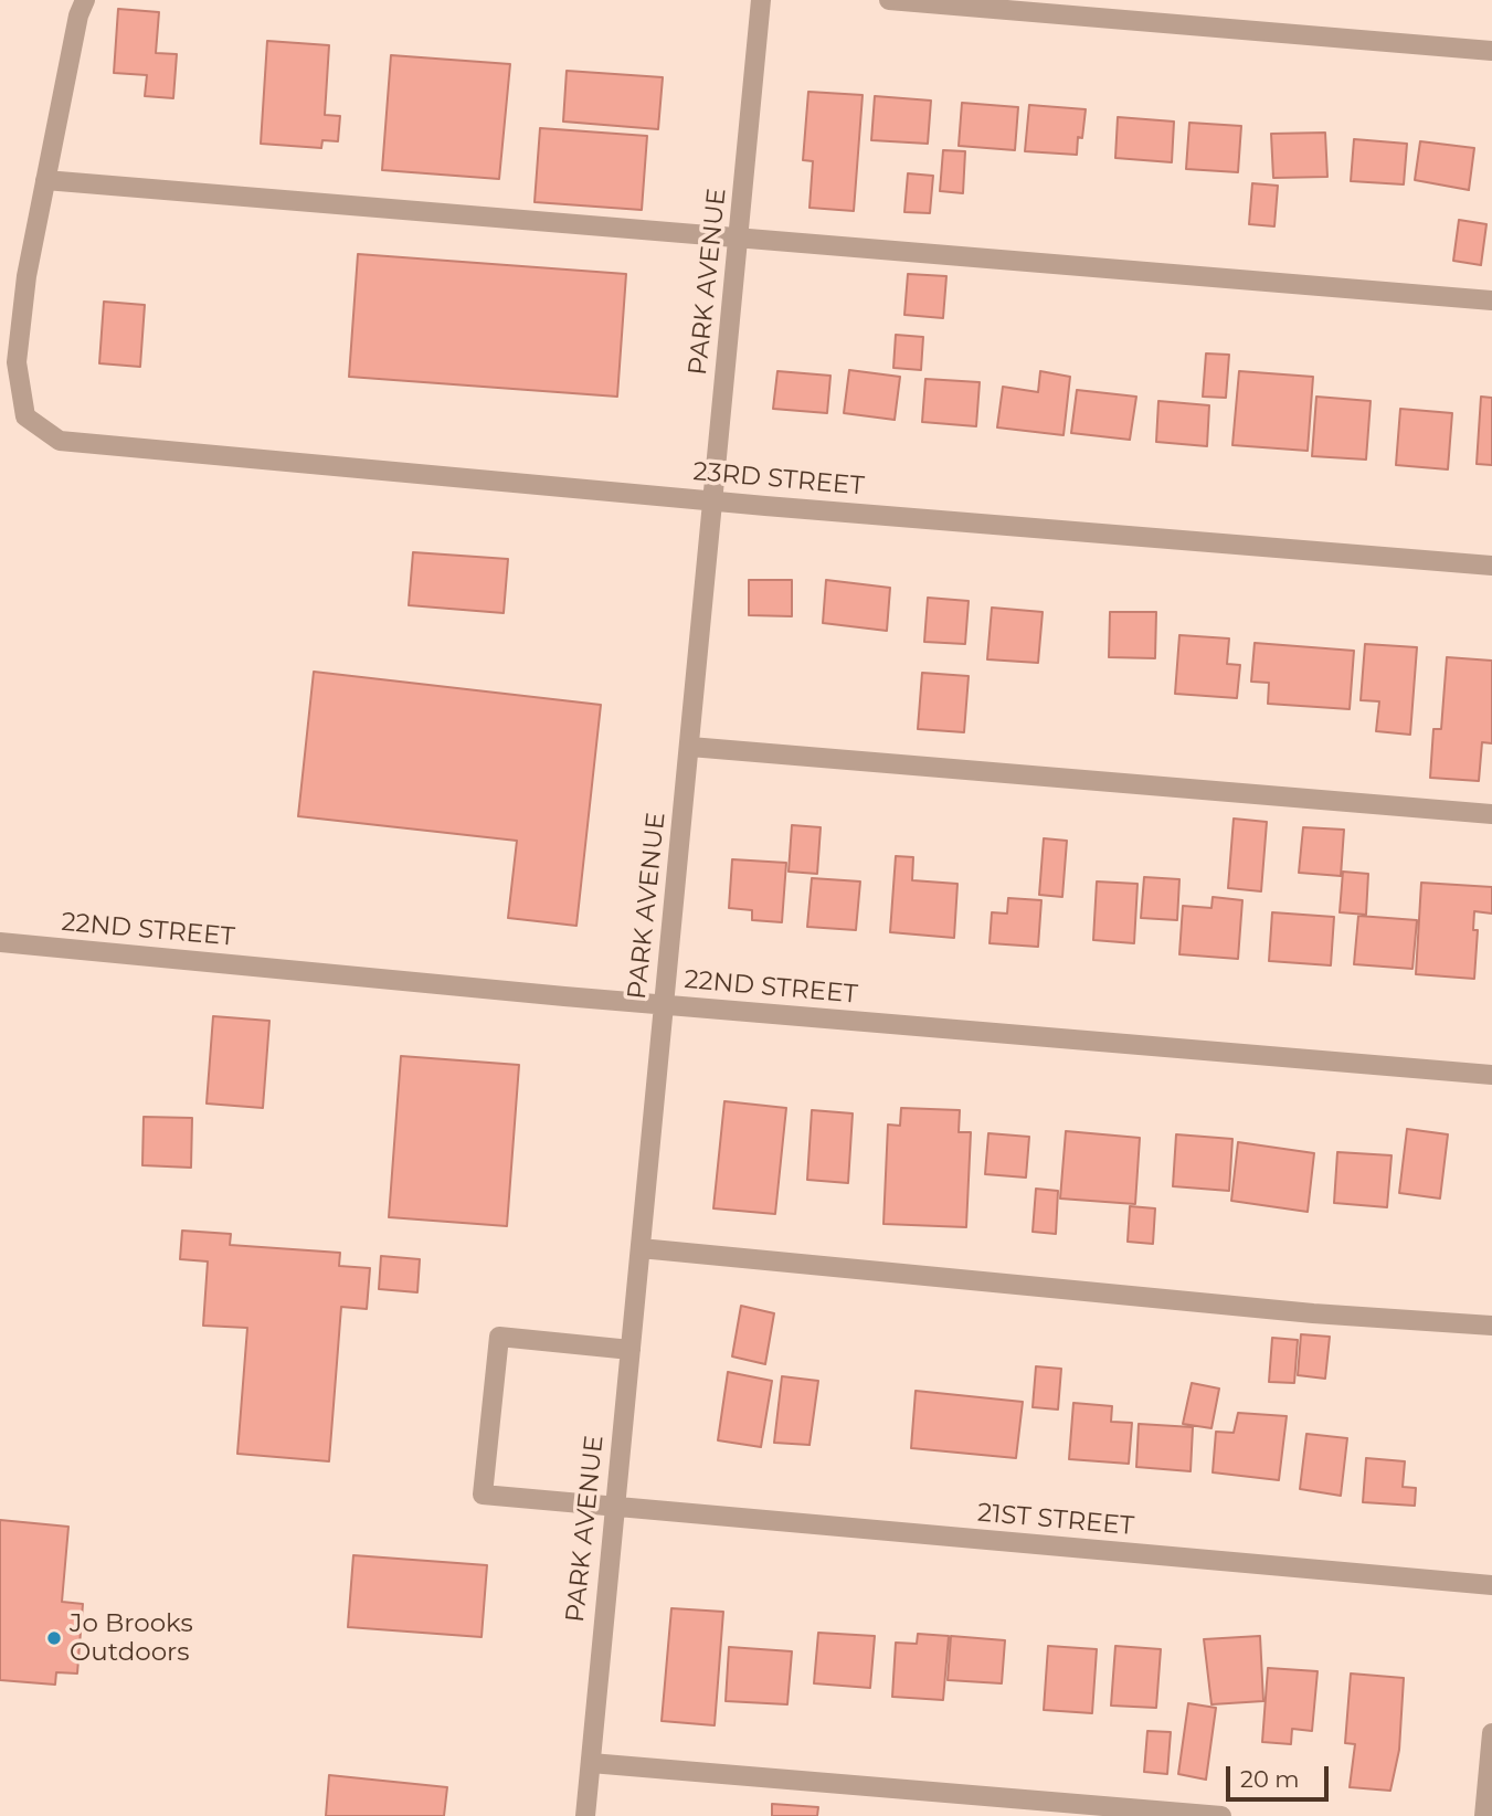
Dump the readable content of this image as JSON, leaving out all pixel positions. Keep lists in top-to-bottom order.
{
  "streets": {
    "street": [
      "PARK AVENUE",
      "23RD STREET",
      "22ND STREET",
      "21ST STREET"
    ]
  },
  "crossings": [
    ["PARK AVENUE", "23RD STREET"],
    ["PARK AVENUE", "22ND STREET"],
    ["PARK AVENUE", "21ST STREET"]
  ],
  "places": ["Jo Brooks Outdoors"],
  "scale_bar": "20 m"
}
